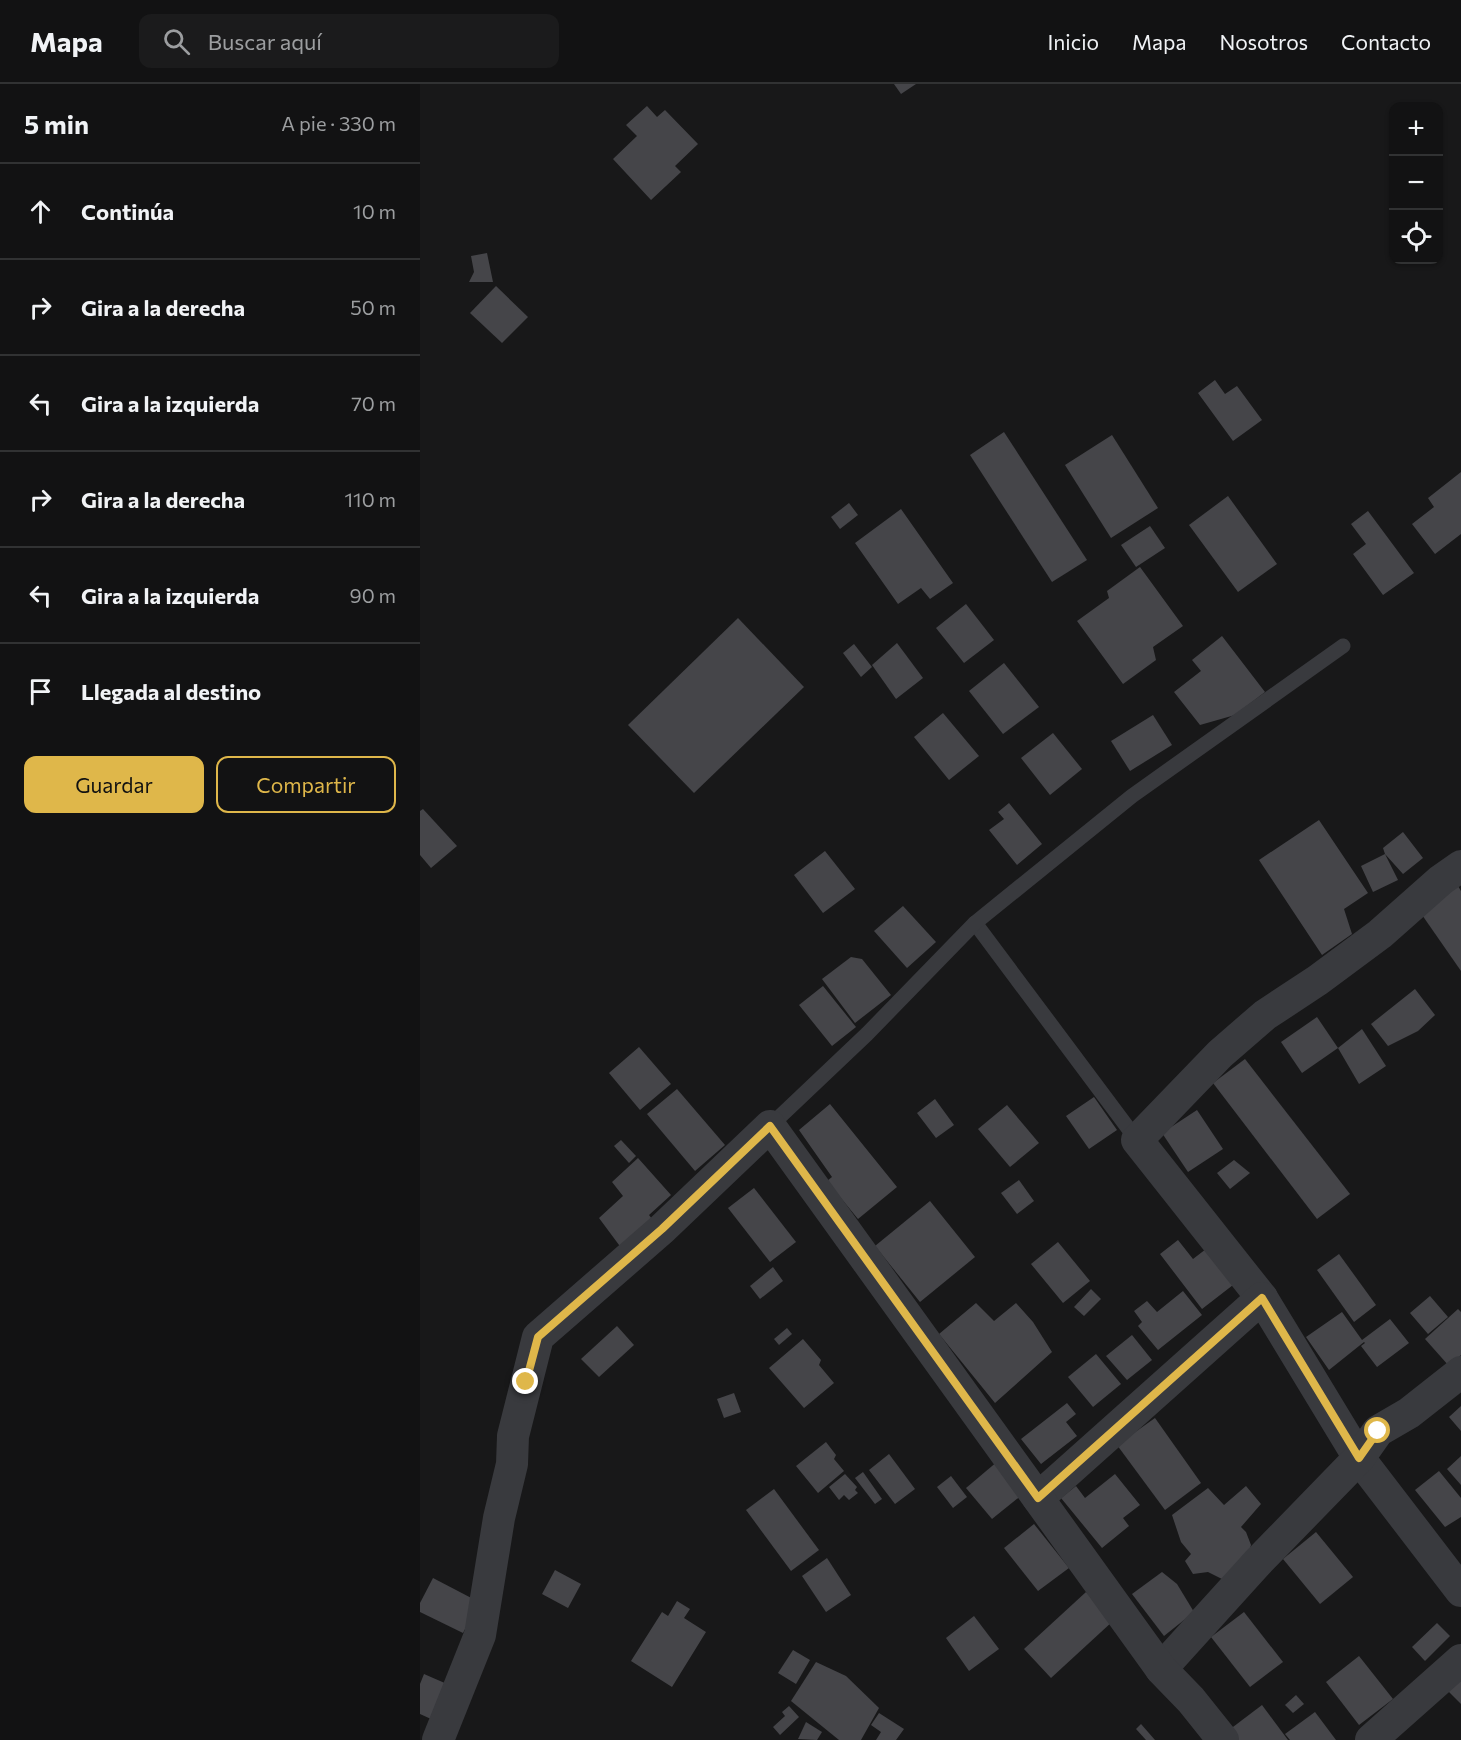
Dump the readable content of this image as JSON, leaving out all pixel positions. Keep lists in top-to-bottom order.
{
  "page": {
    "header": "Mapa",
    "search": "Buscar aquí",
    "nav": [
      "Inicio",
      "Mapa",
      "Nosotros",
      "Contacto"
    ],
    "heading": ["5 min", "A pie · 330 m"],
    "map_buttons": ["+", "−"],
    "list": [
      ["Continúa", "10 m"],
      ["Gira a la derecha", "50 m"],
      ["Gira a la izquierda", "70 m"],
      ["Gira a la derecha", "110 m"],
      ["Gira a la izquierda", "90 m"],
      "Llegada al destino"
    ],
    "buttons": ["Guardar", "Compartir"]
  }
}
